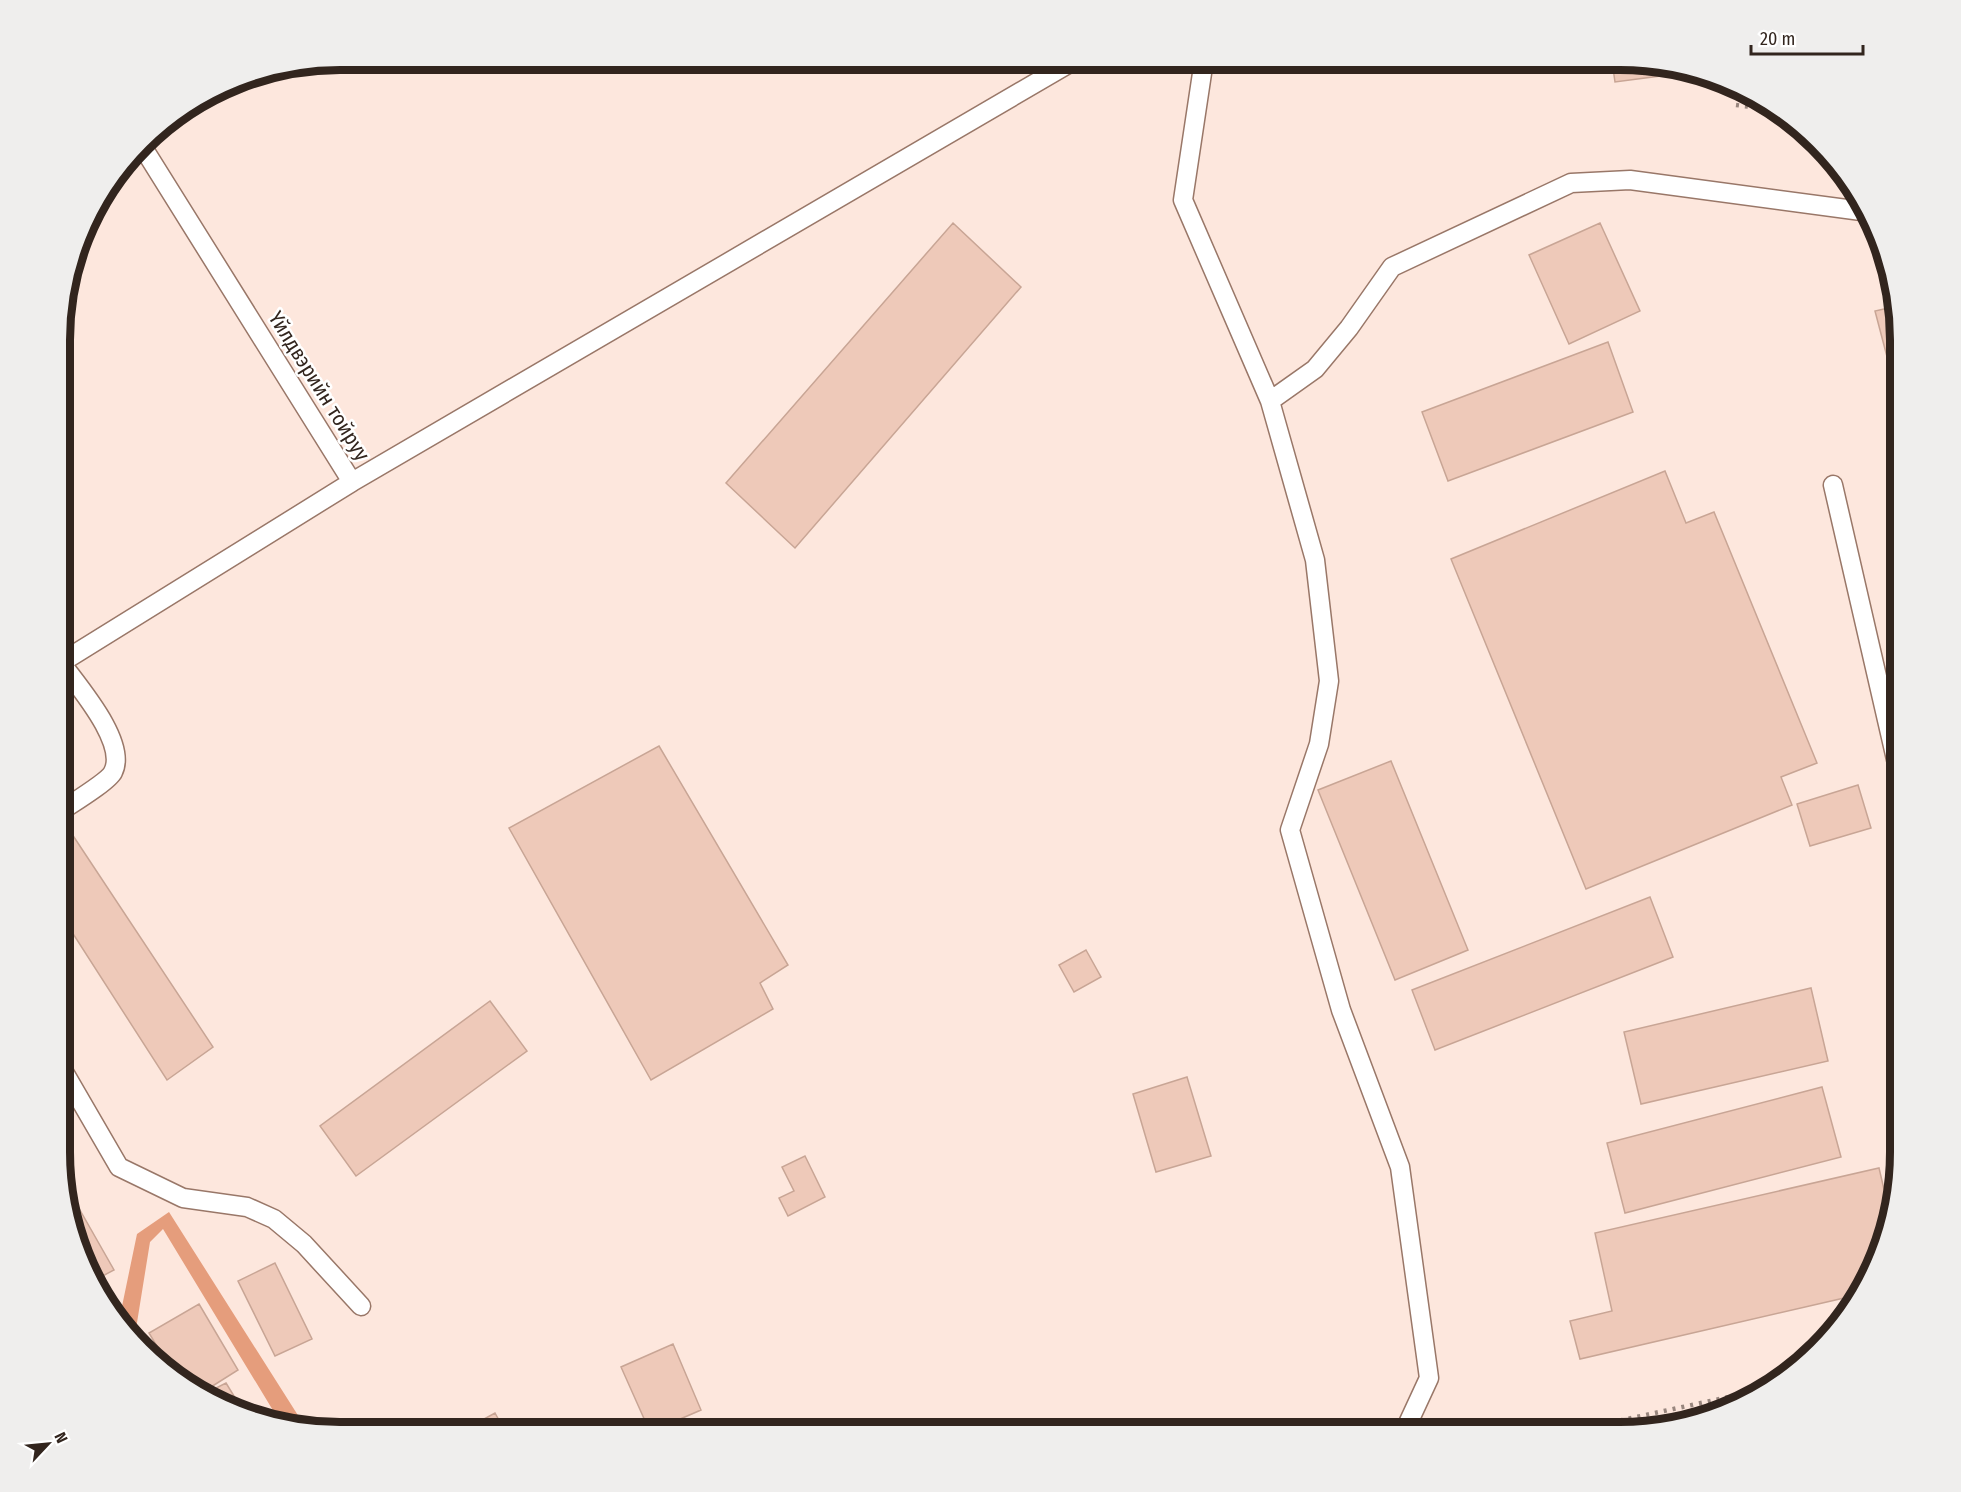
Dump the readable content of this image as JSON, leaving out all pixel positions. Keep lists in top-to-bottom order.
{
  "streets": {
    "lane": ["Үйлдвэрийн тойруу"]
  },
  "scale_bar": "20 m",
  "north": "top right"
}
